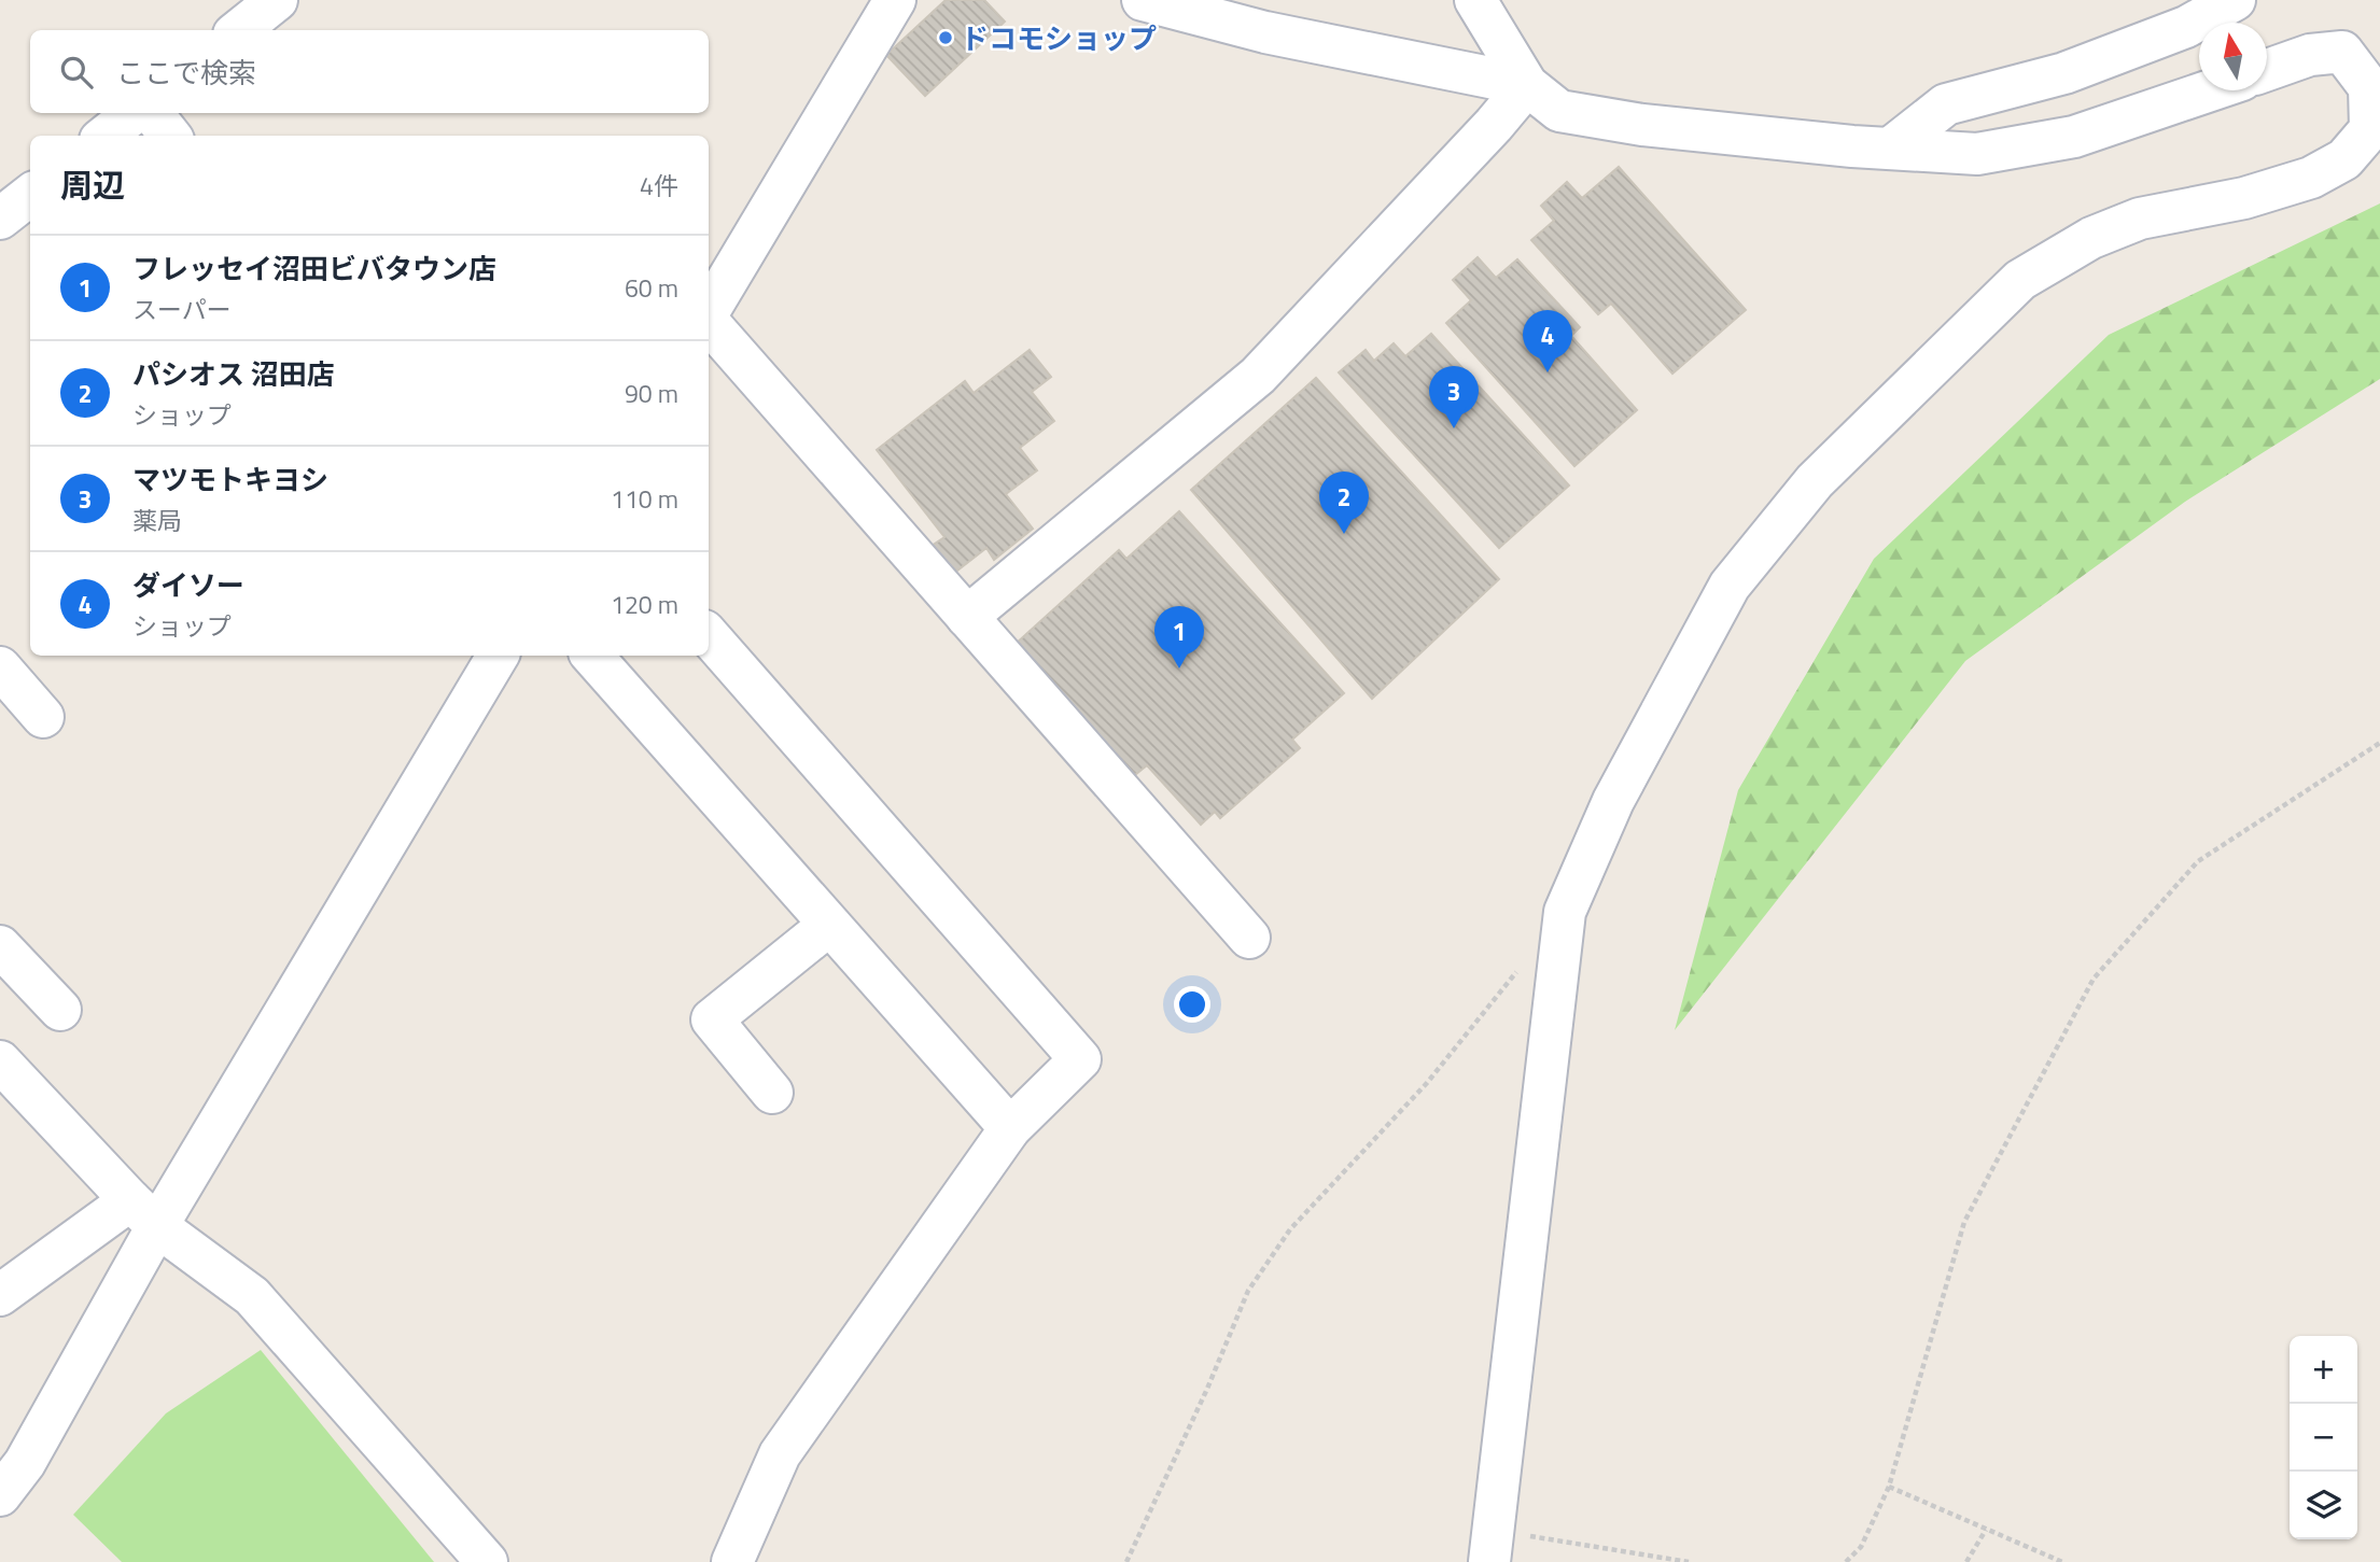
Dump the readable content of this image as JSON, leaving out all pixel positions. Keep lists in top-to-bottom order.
{
  "places": ["ドコモショップ"],
  "north": "top",
  "page": {
    "search": "ここで検索",
    "heading": ["周辺", "4件"],
    "list": [
      {
        "mark": "1",
        "name": "フレッセイ沼田ビバタウン店",
        "note": "スーパー",
        "value": "60 m"
      },
      {
        "mark": "2",
        "name": "パシオス 沼田店",
        "note": "ショップ",
        "value": "90 m"
      },
      {
        "mark": "3",
        "name": "マツモトキヨシ",
        "note": "薬局",
        "value": "110 m"
      },
      {
        "mark": "4",
        "name": "ダイソー",
        "note": "ショップ",
        "value": "120 m"
      }
    ],
    "pins": [
      "4",
      "3",
      "2",
      "1"
    ],
    "map_buttons": ["+", "−"]
  }
}
